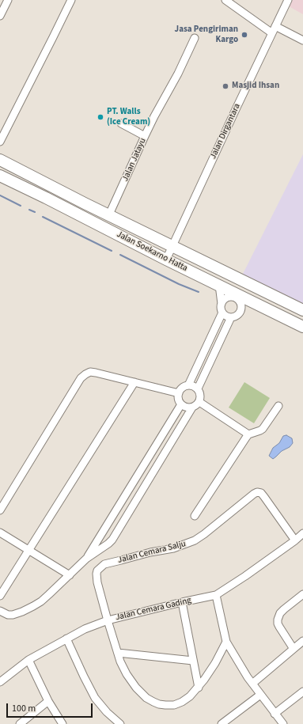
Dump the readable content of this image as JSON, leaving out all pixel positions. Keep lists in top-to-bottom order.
{
  "streets": {
    "main road": ["Jalan Soekarno Hatta"],
    "street": [
      "Jalan Dirgantara",
      "Jalan Jatayu",
      "Jalan Cemara Salju",
      "Jalan Cemara Gading"
    ]
  },
  "crossings": [
    ["Jalan Dirgantara", "Jalan Soekarno Hatta"],
    ["Jalan Jatayu", "Jalan Soekarno Hatta"],
    ["Jalan Cemara Salju", "Jalan Cemara Gading"]
  ],
  "places": ["Jasa Pengiriman Kargo", "Masjid Ihsan", "PT. Walls (Ice Cream)"],
  "scale_bar": "100 m"
}
